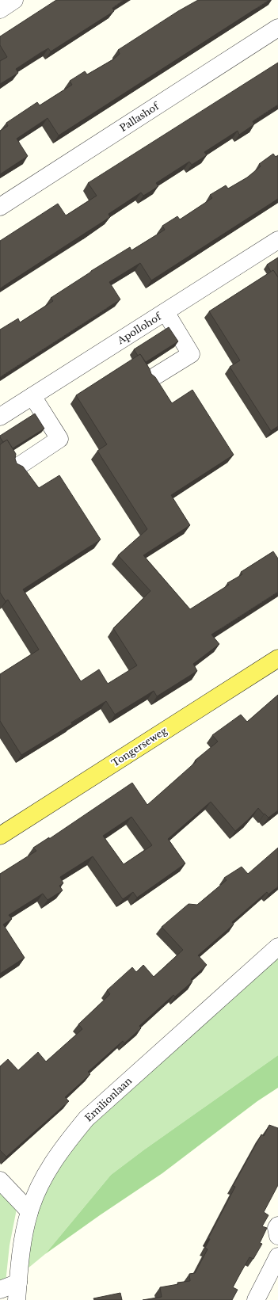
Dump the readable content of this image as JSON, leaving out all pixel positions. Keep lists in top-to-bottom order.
{
  "streets": {
    "main road": ["Tongerseweg"],
    "street": ["Pallashof", "Apollohof", "Emilionlaan"]
  }
}
